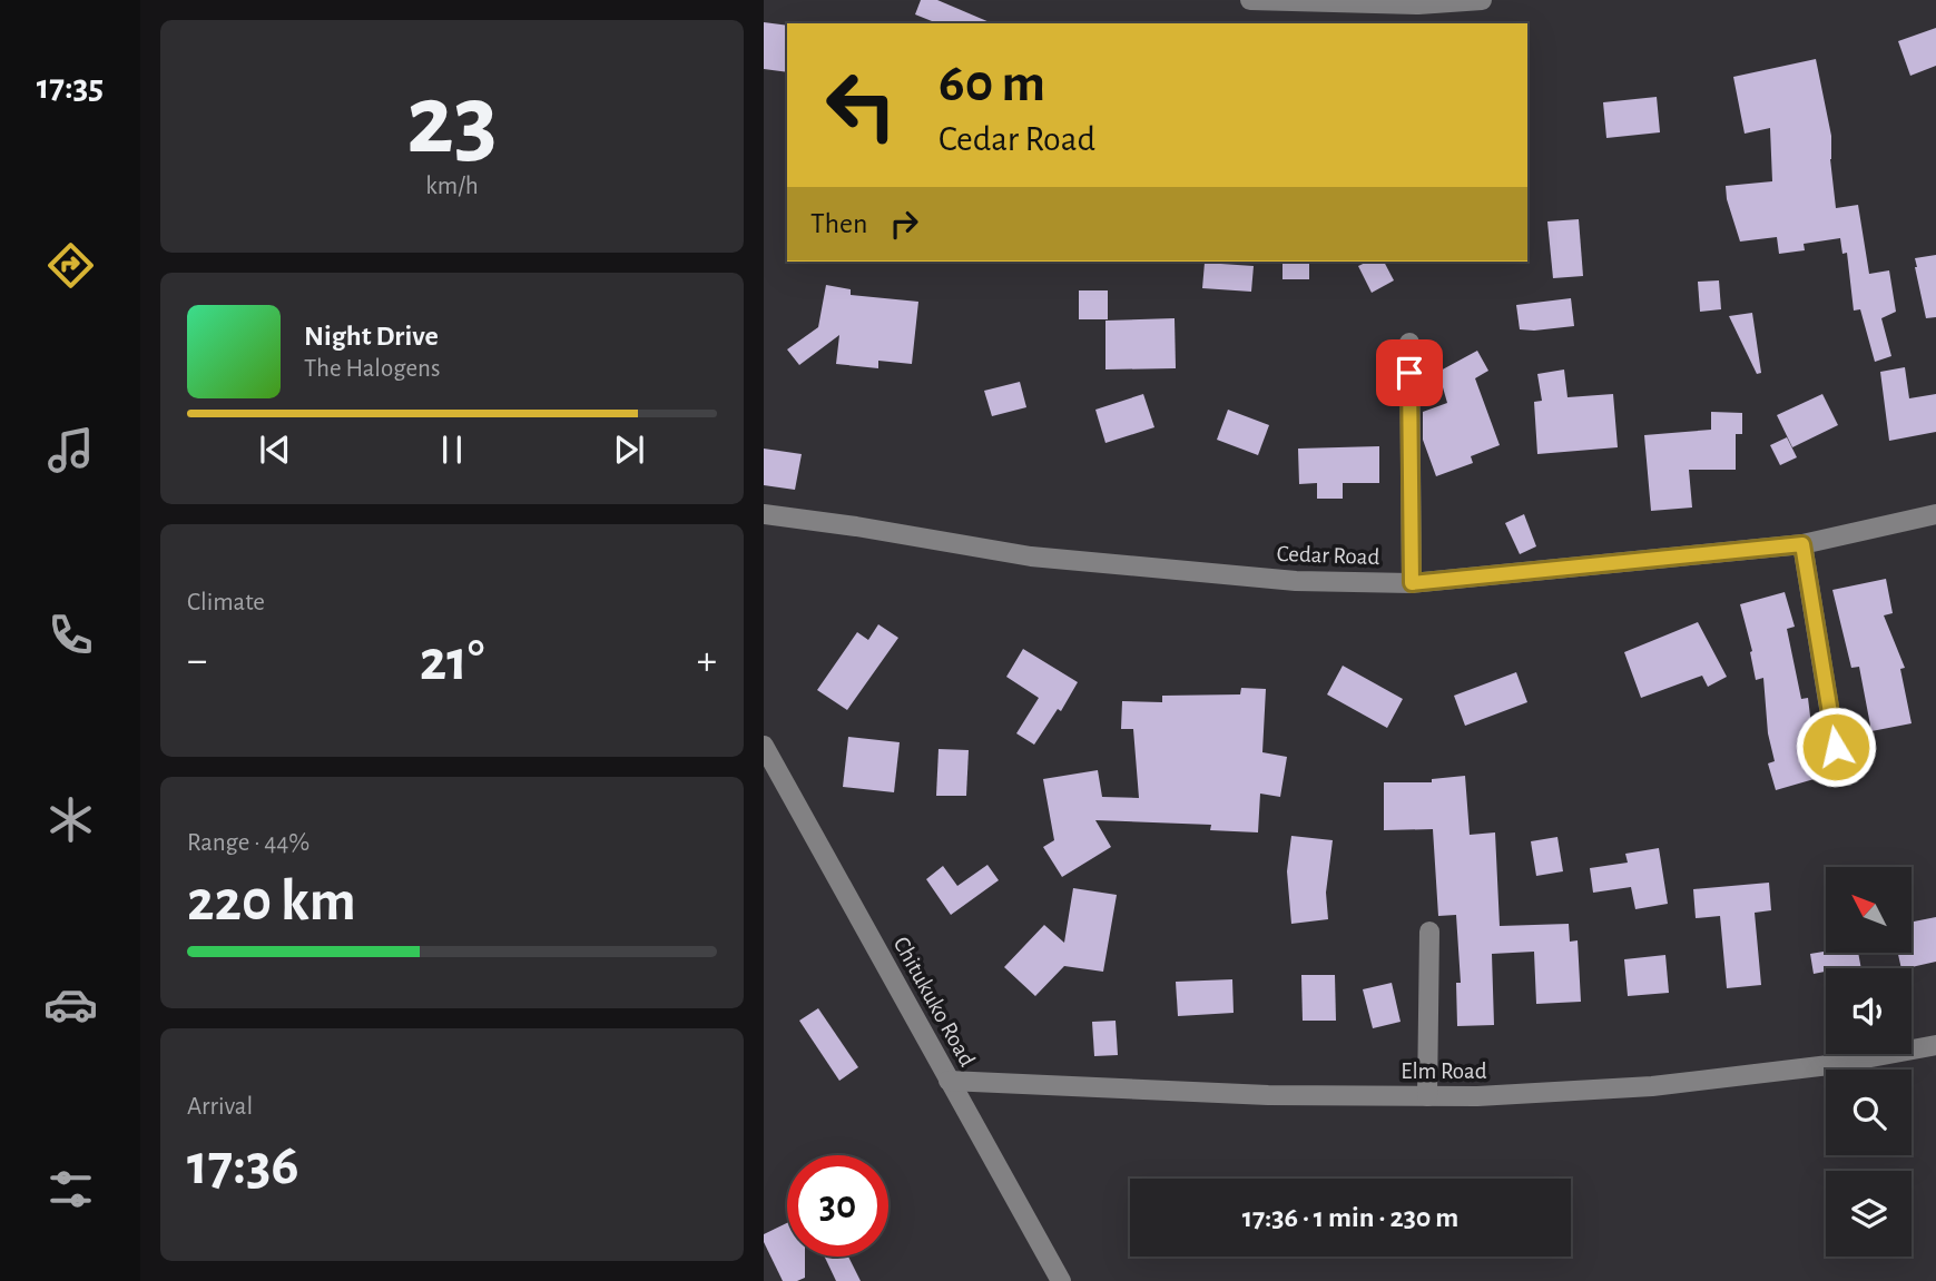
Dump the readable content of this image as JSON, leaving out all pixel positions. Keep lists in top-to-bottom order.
{
  "streets": {
    "street": ["Cedar Road", "Chitukuko Road", "Elm Road"]
  },
  "crossings": [
    ["Chitukuko Road", "Elm Road"]
  ],
  "north": "top left",
  "page": {
    "tabs": "17:35",
    "tile": [
      ["23", "km/h"],
      "Climate",
      ["Range · 44%", "220 km"],
      ["Arrival", "17:36"]
    ],
    "turn": ["60 m", "Cedar Road"],
    "then": "Then",
    "song": ["Night Drive", "The Halogens"],
    "heat": ["−", "21°", "+"],
    "limit": "30",
    "trip": "17:36 · 1 min · 230 m"
  }
}
